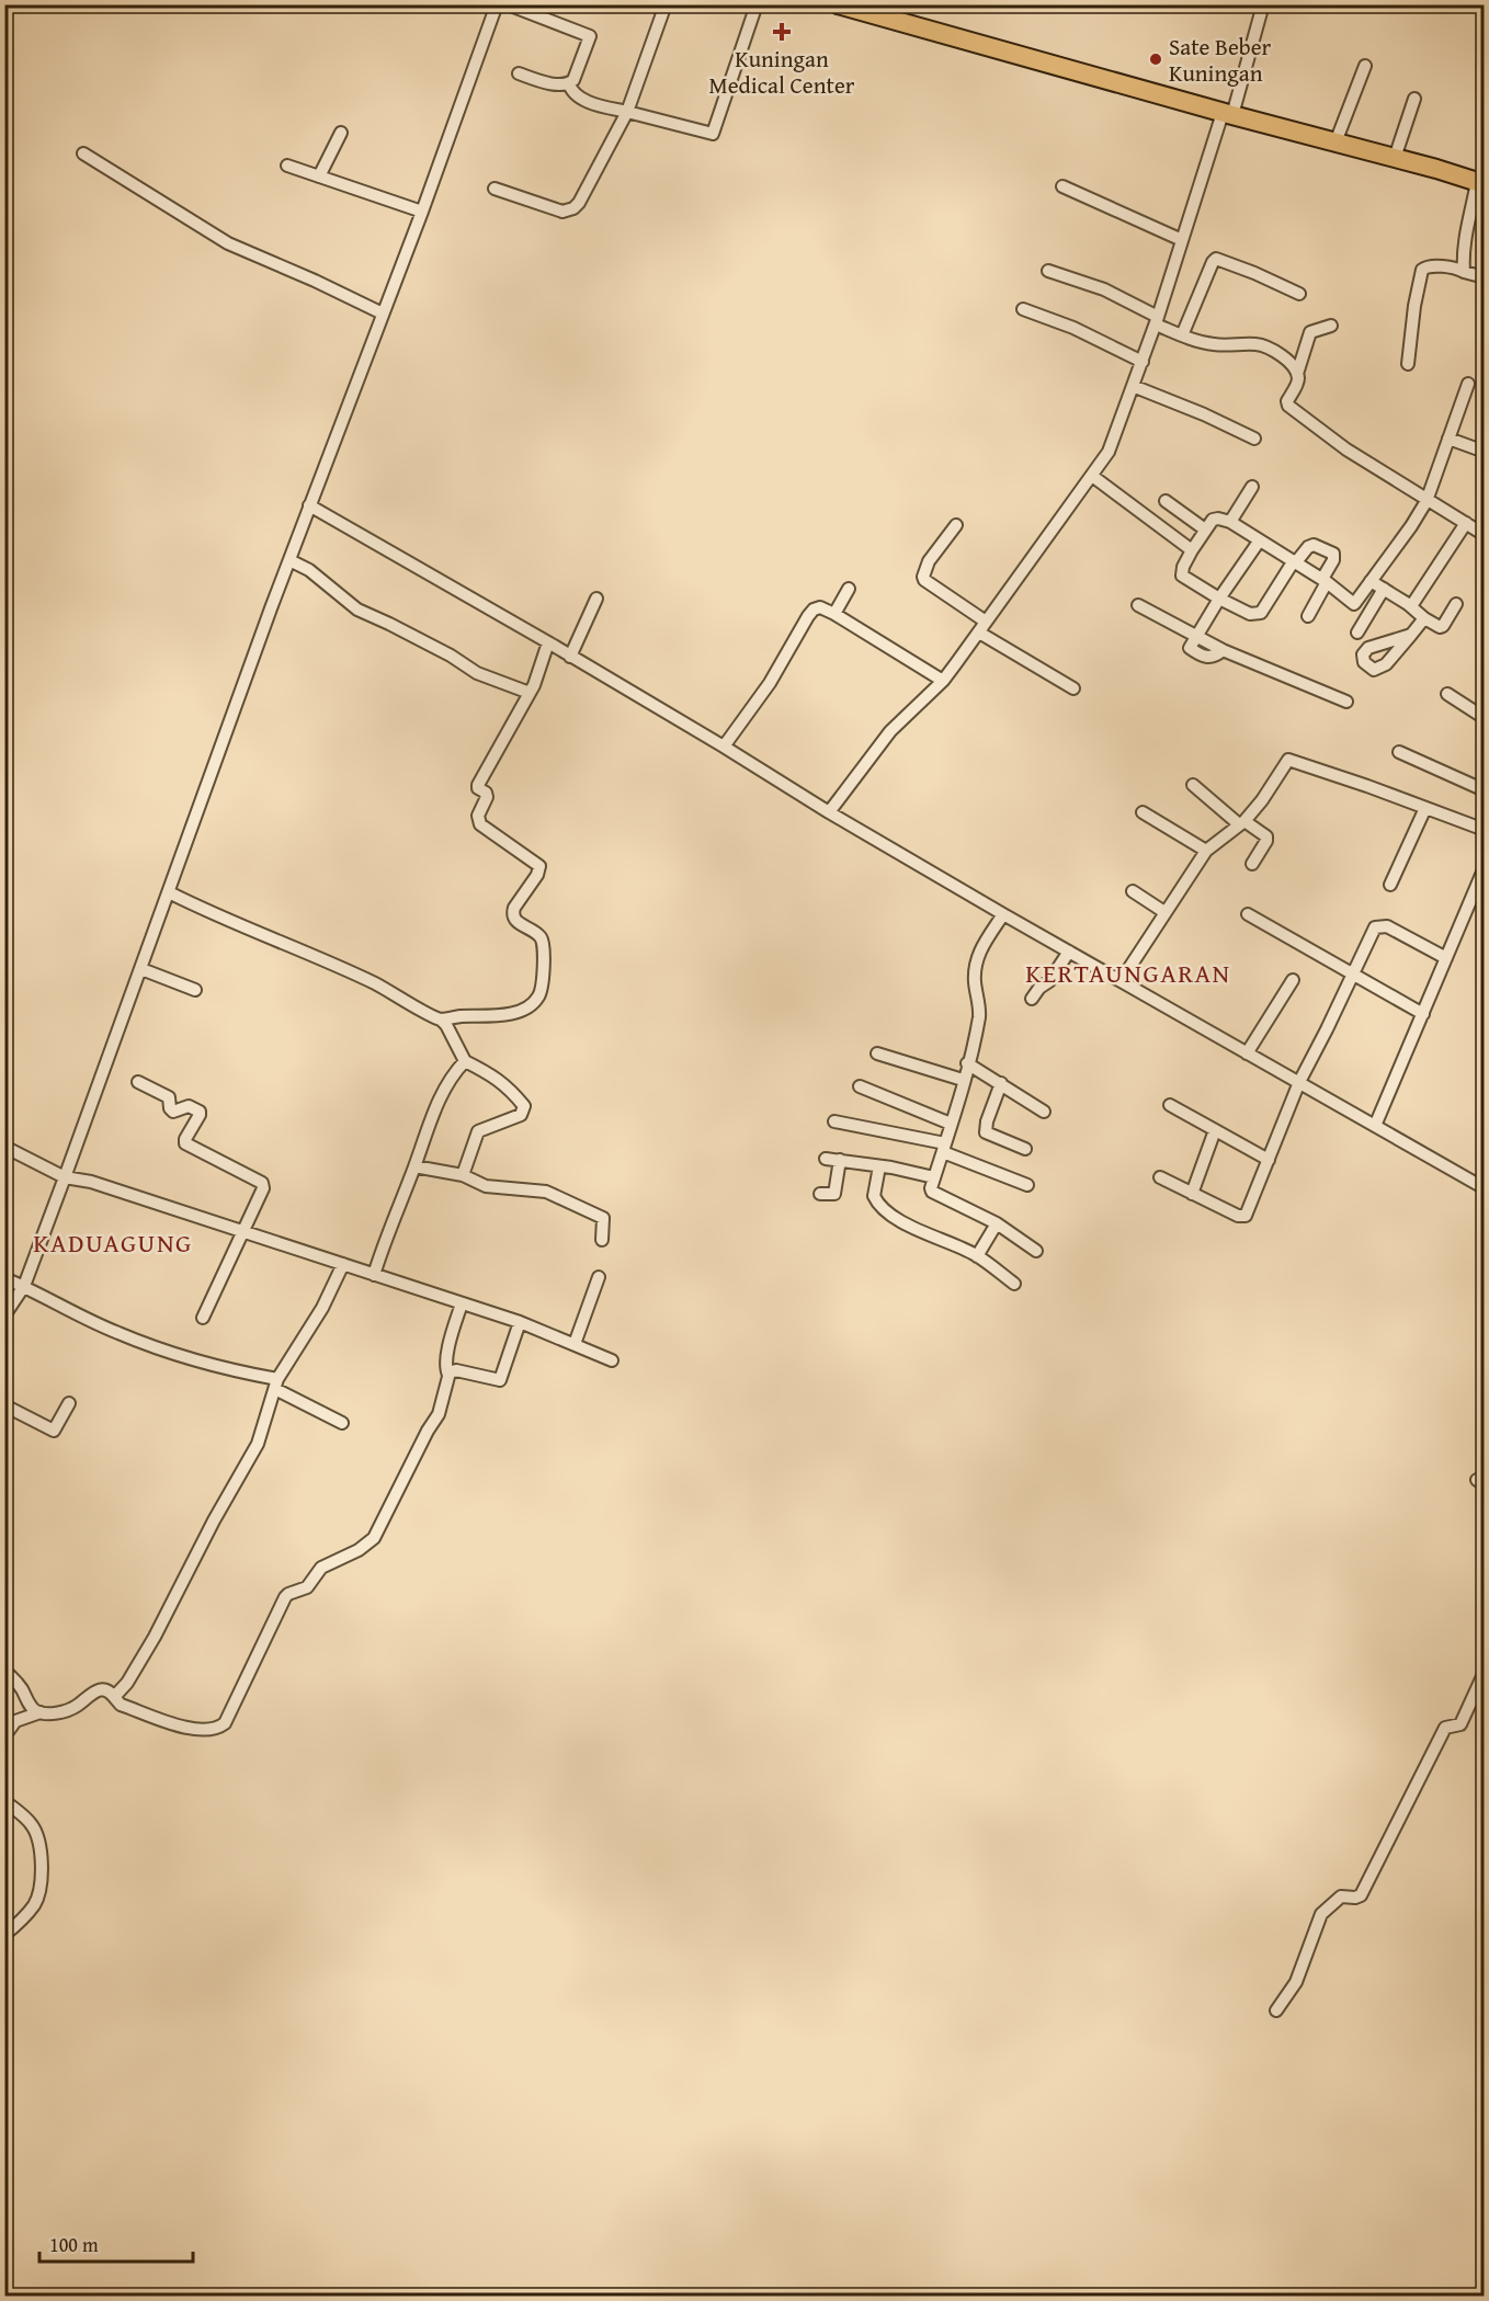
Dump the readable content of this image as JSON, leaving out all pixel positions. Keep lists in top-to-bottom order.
{
  "districts": ["KERTAUNGARAN", "KADUAGUNG"],
  "places": {
    "health": ["Kuningan Medical Center"],
    "other": ["Sate Beber Kuningan"]
  },
  "scale_bar": "100 m"
}
